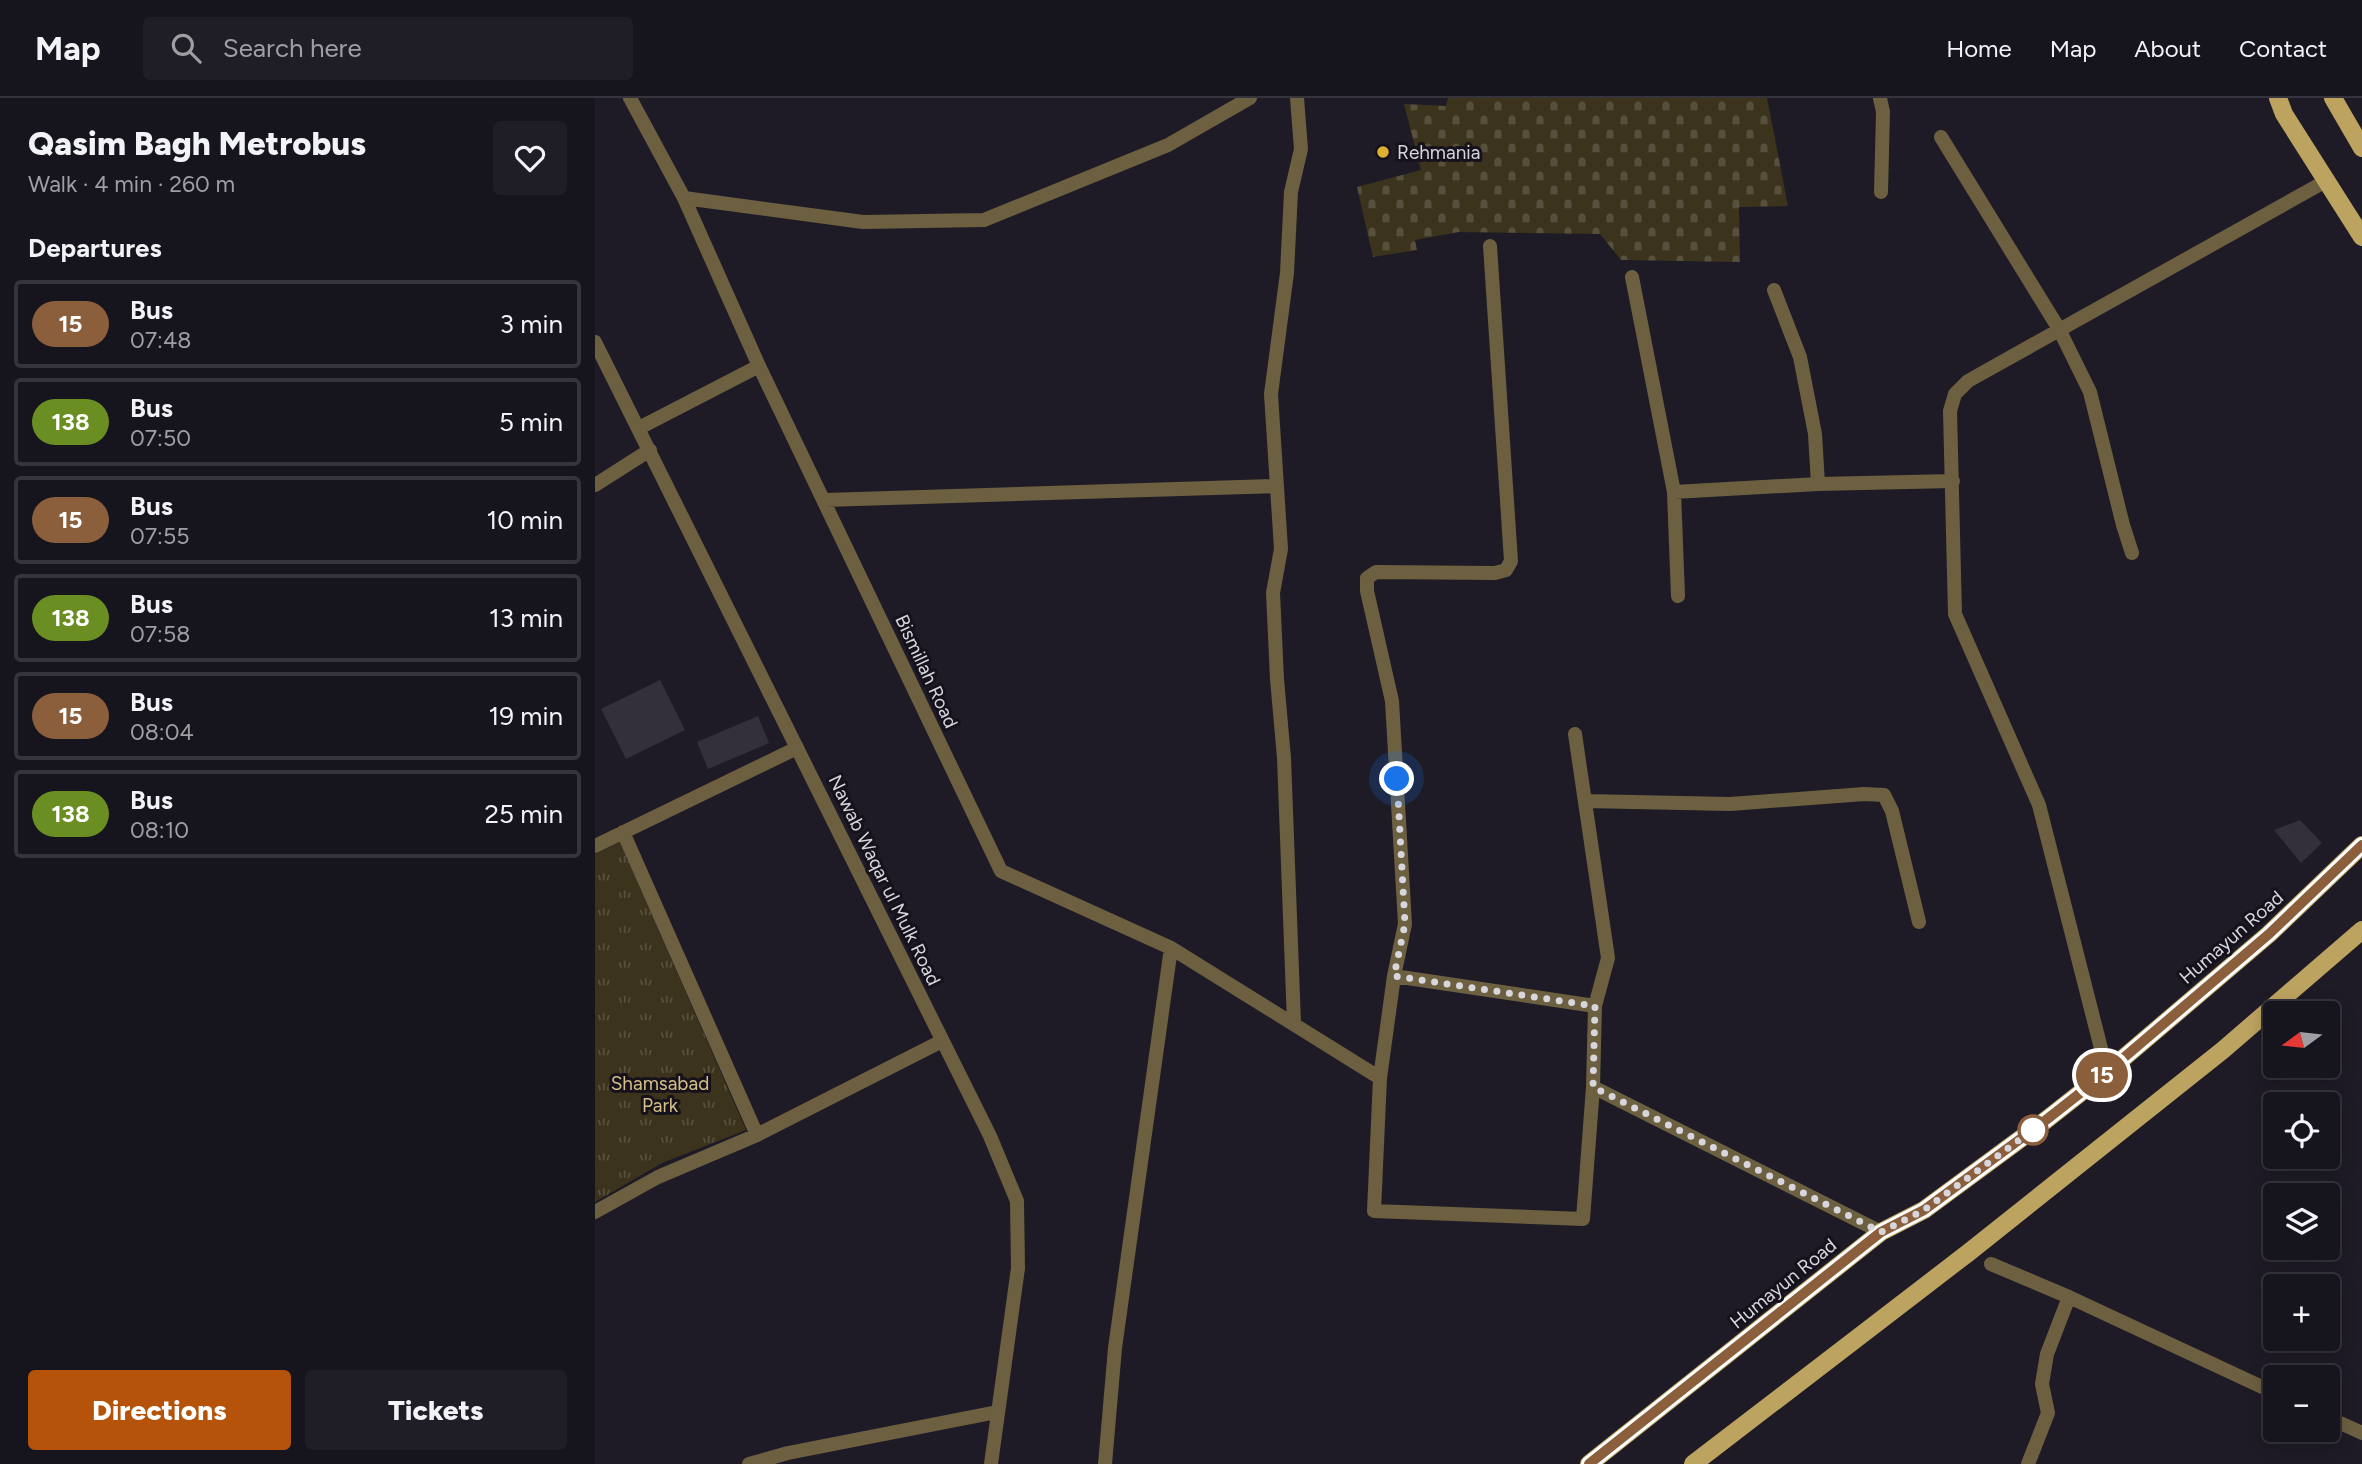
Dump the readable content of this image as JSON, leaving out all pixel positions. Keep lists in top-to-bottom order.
{
  "streets": {
    "main road": ["Humayun Road"],
    "street": ["Bismillah Road", "Nawab Waqar ul Mulk Road"]
  },
  "parks": ["Shamsabad Park"],
  "places": ["Rehmania"],
  "lines": ["bus line 15"],
  "north": "left",
  "page": {
    "header": "Map",
    "search": "Search here",
    "nav": [
      "Home",
      "Map",
      "About",
      "Contact"
    ],
    "heading": [
      ["Qasim Bagh Metrobus", "Walk · 4 min · 260 m"],
      "Departures"
    ],
    "on_map": "15",
    "list": [
      {
        "mark": "15",
        "name": "Bus",
        "note": "07:48",
        "value": "3 min"
      },
      {
        "mark": "138",
        "name": "Bus",
        "note": "07:50",
        "value": "5 min"
      },
      {
        "mark": "15",
        "name": "Bus",
        "note": "07:55",
        "value": "10 min"
      },
      {
        "mark": "138",
        "name": "Bus",
        "note": "07:58",
        "value": "13 min"
      },
      {
        "mark": "15",
        "name": "Bus",
        "note": "08:04",
        "value": "19 min"
      },
      {
        "mark": "138",
        "name": "Bus",
        "note": "08:10",
        "value": "25 min"
      }
    ],
    "map_buttons": ["+", "−"],
    "buttons": ["Directions", "Tickets"]
  }
}
